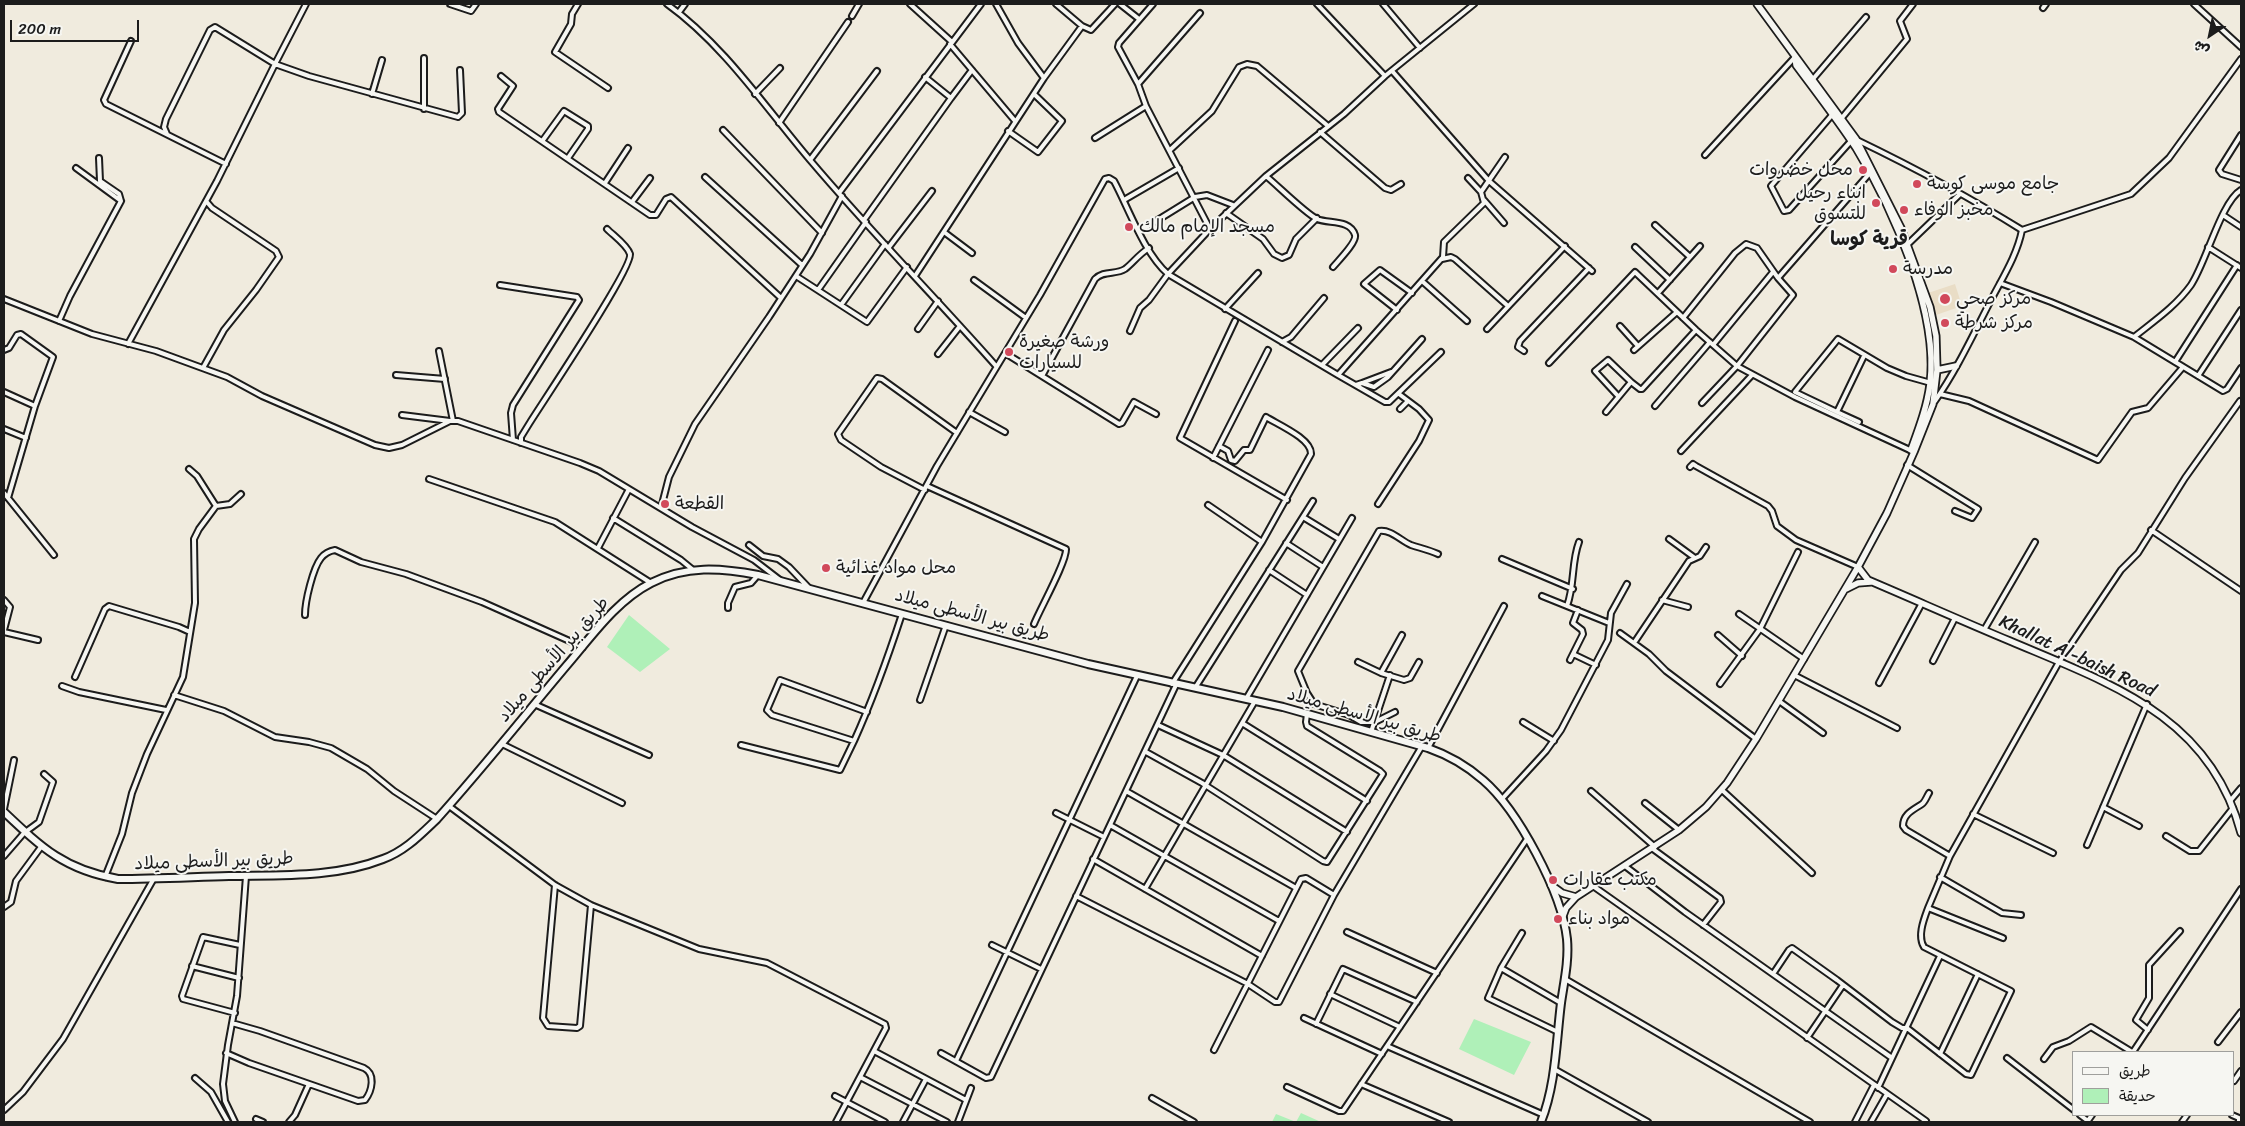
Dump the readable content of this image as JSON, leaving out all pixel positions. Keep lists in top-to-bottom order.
{
  "streets": {
    "main road": ["طريق بير الأسطى ميلاد"],
    "street": ["Khallat Al-baish Road"]
  },
  "districts": ["قرية كوسا"],
  "places": [
    "محل خضروات",
    "جامع موسى كوسة",
    "ابناء رحيل للتسوق",
    "مخبز الوفاء",
    "مسجد الإمام مالك",
    "مدرسة",
    "مركز صحي",
    "مركز شرطة",
    "ورشة صغيرة للسيارات",
    "القطعة",
    "محل مواد غذائية",
    "مكتب عقارات",
    "مواد بناء"
  ],
  "legend": ["طريق", "حديقة"],
  "scale_bar": "200 m",
  "north": "bottom left"
}
